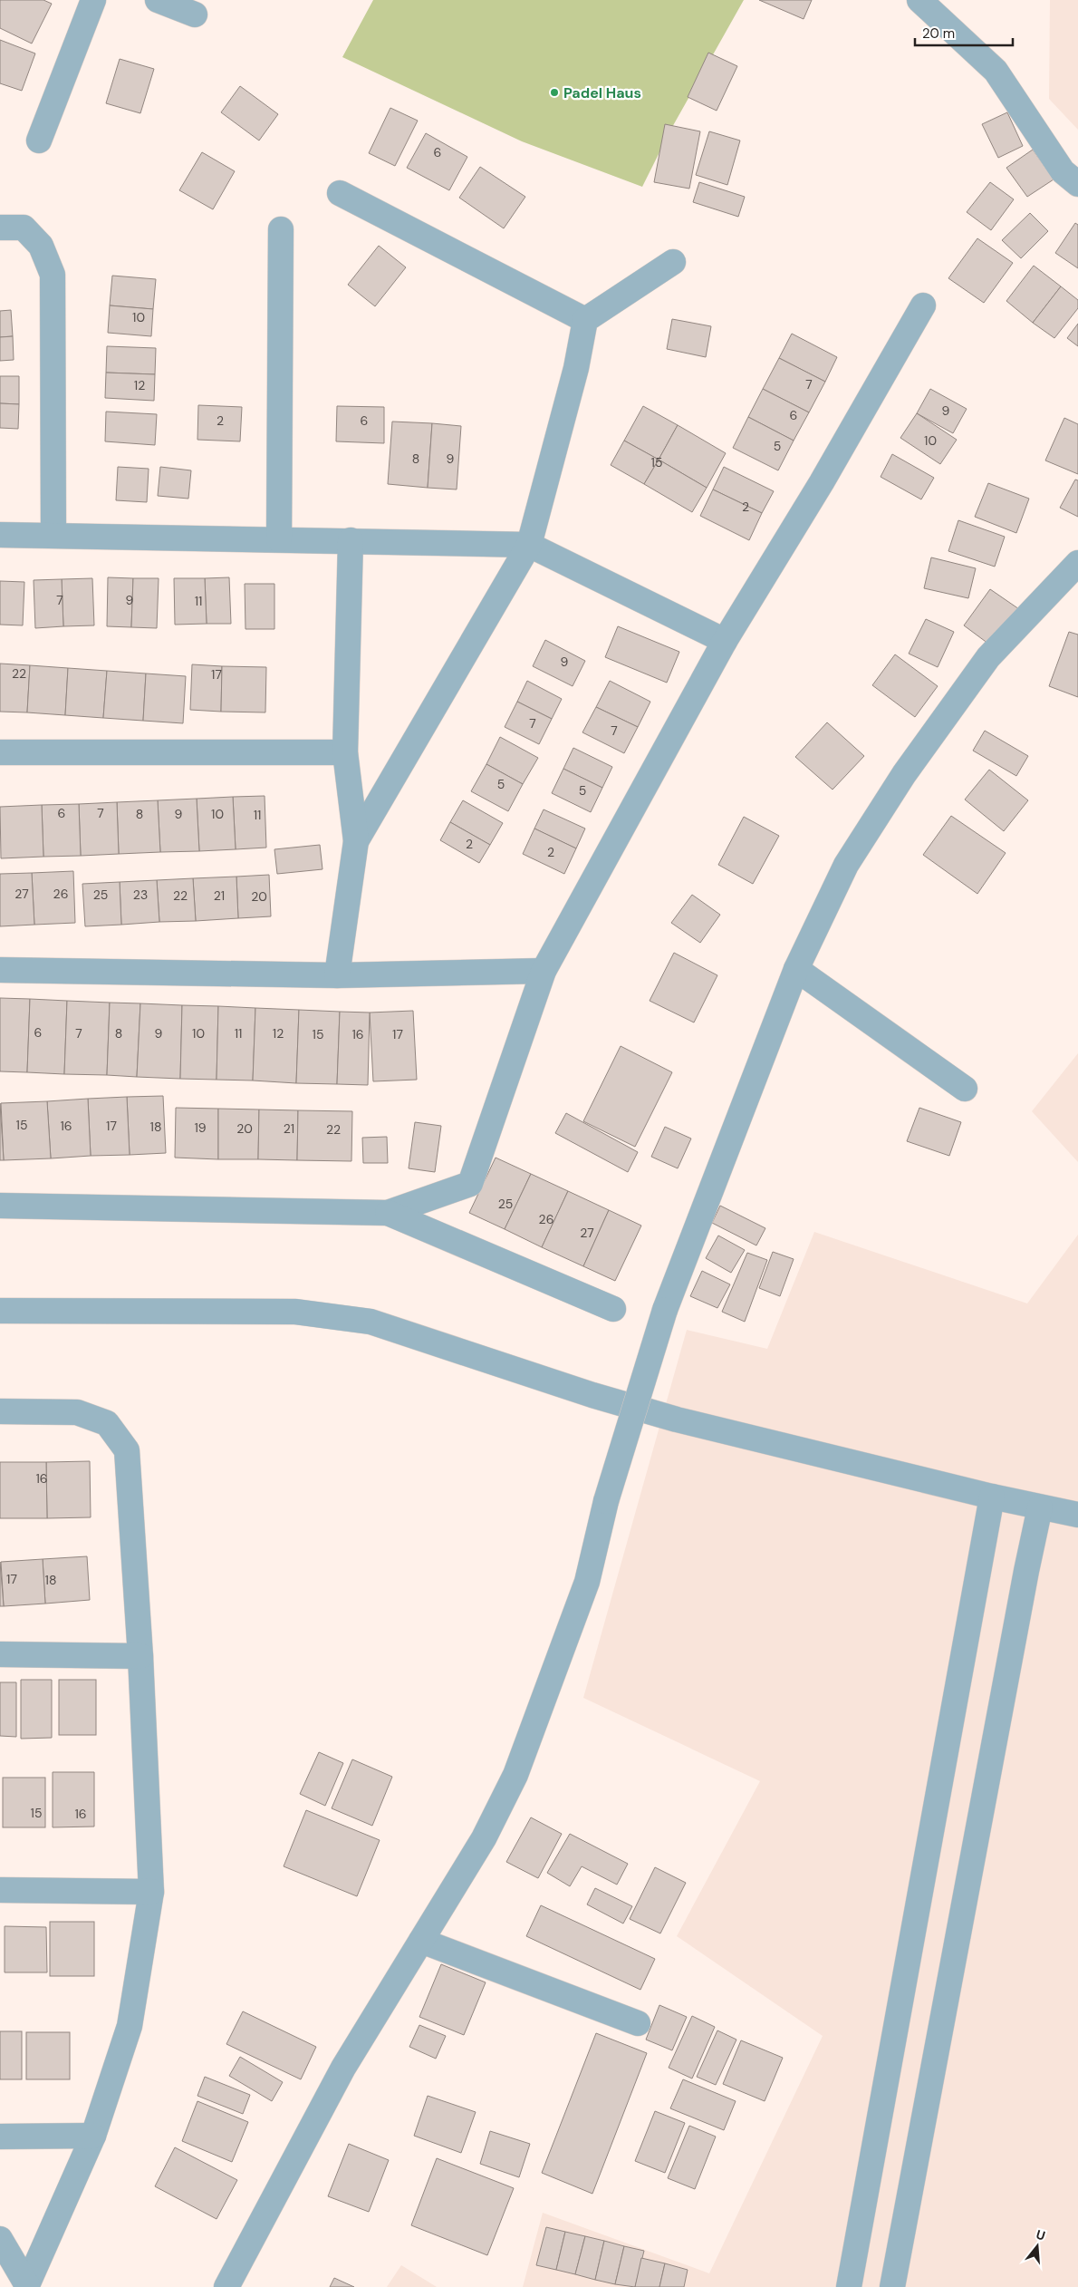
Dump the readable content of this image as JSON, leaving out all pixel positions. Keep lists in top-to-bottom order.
{
  "places": ["Padel Haus"],
  "house_numbers": [
    "6",
    "10",
    "7",
    "12",
    "9",
    "6",
    "2",
    "6",
    "10",
    "5",
    "8",
    "9",
    "15",
    "2",
    "7",
    "9",
    "11",
    "9",
    "22",
    "17",
    "7",
    "7",
    "5",
    "5",
    "6",
    "7",
    "8",
    "9",
    "10",
    "11",
    "2",
    "2",
    "27",
    "26",
    "25",
    "23",
    "22",
    "21",
    "20",
    "6",
    "7",
    "8",
    "9",
    "10",
    "11",
    "12",
    "15",
    "16",
    "17",
    "15",
    "16",
    "17",
    "18",
    "19",
    "20",
    "21",
    "22",
    "25",
    "26",
    "27",
    "16",
    "17",
    "18",
    "15",
    "16"
  ],
  "scale_bar": "20 m",
  "north": "top"
}
